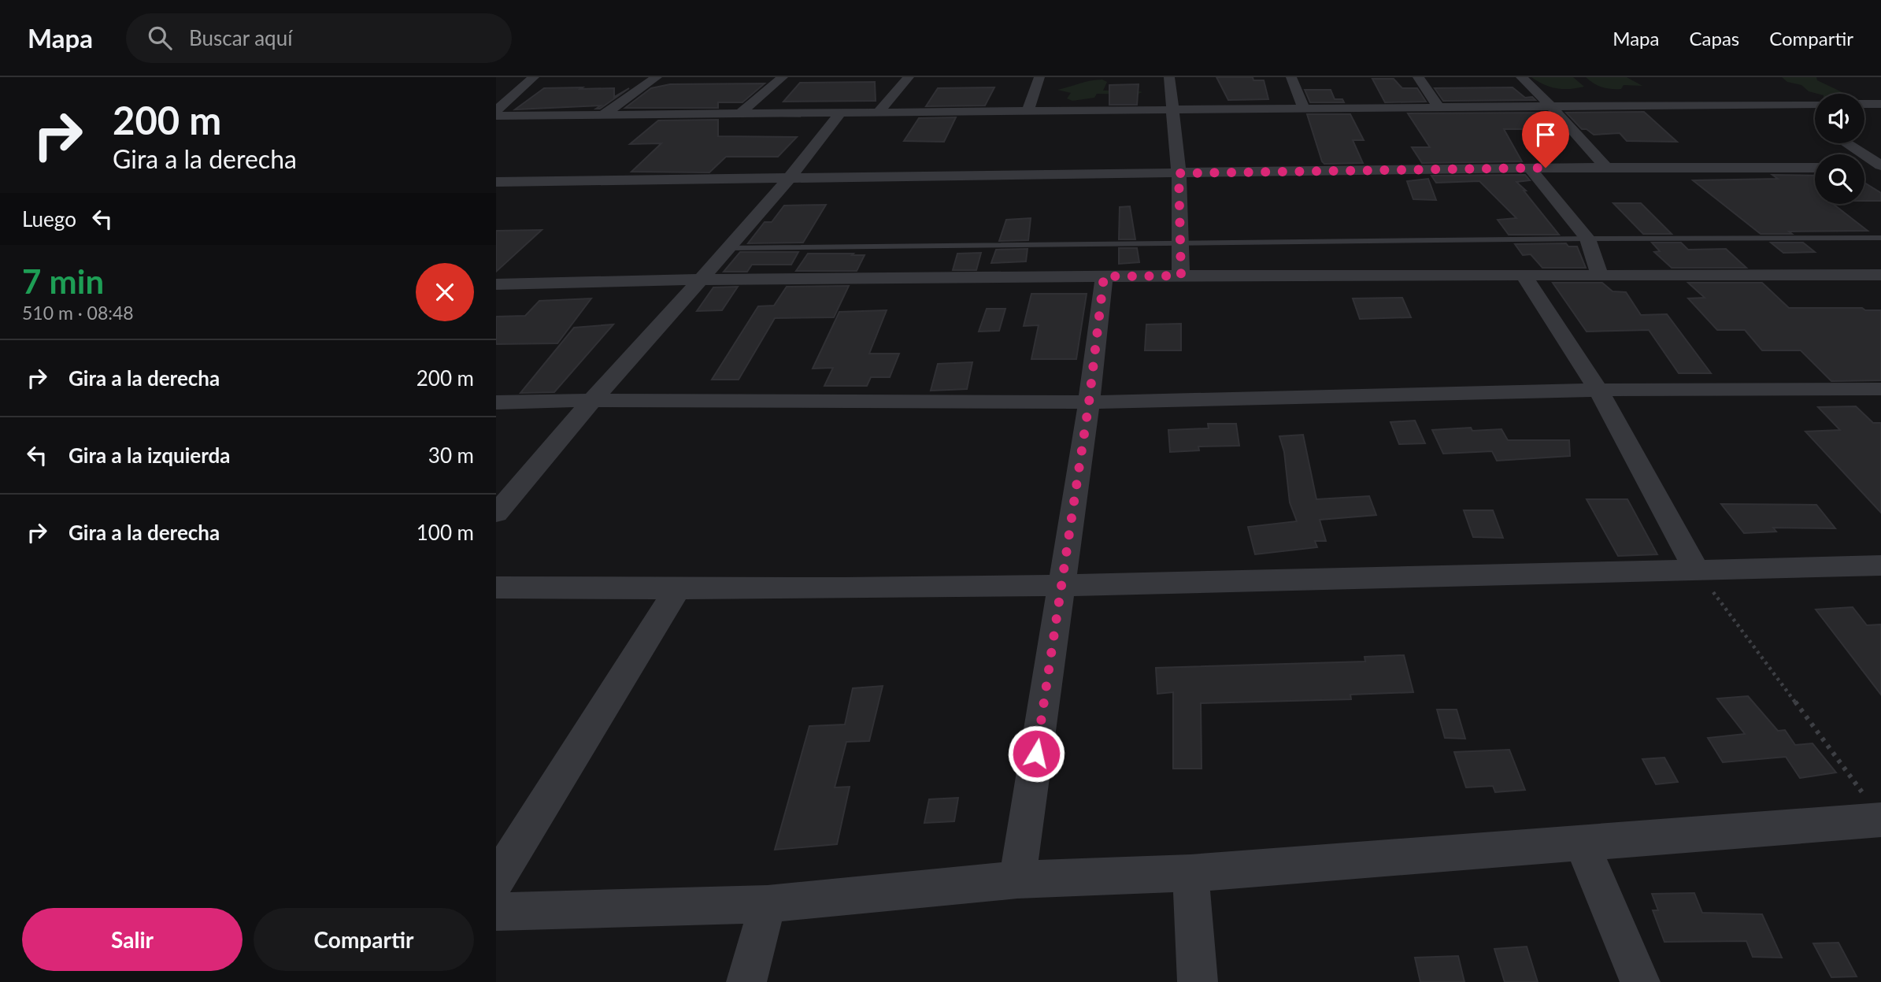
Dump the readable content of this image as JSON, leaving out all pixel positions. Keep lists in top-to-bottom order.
{
  "page": {
    "header": "Mapa",
    "search": "Buscar aquí",
    "nav": ["Mapa", "Capas", "Compartir"],
    "turn": ["200 m", "Gira a la derecha"],
    "then": "Luego",
    "heading": ["7 min", "510 m · 08:48"],
    "list": [
      {
        "name": "Gira a la derecha",
        "value": "200 m"
      },
      {
        "name": "Gira a la izquierda",
        "value": "30 m"
      },
      {
        "name": "Gira a la derecha",
        "value": "100 m"
      }
    ],
    "buttons": ["Salir", "Compartir"]
  }
}
